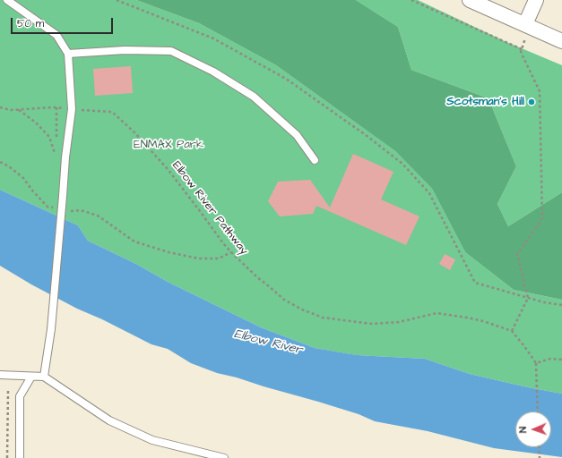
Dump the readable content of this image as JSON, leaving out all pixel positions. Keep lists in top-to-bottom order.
{
  "streets": {
    "path": ["Elbow River Pathway"]
  },
  "water": ["Elbow River"],
  "parks": ["ENMAX Park"],
  "places": ["Scotsman's Hill"],
  "scale_bar": "50 m",
  "north": "left"
}
